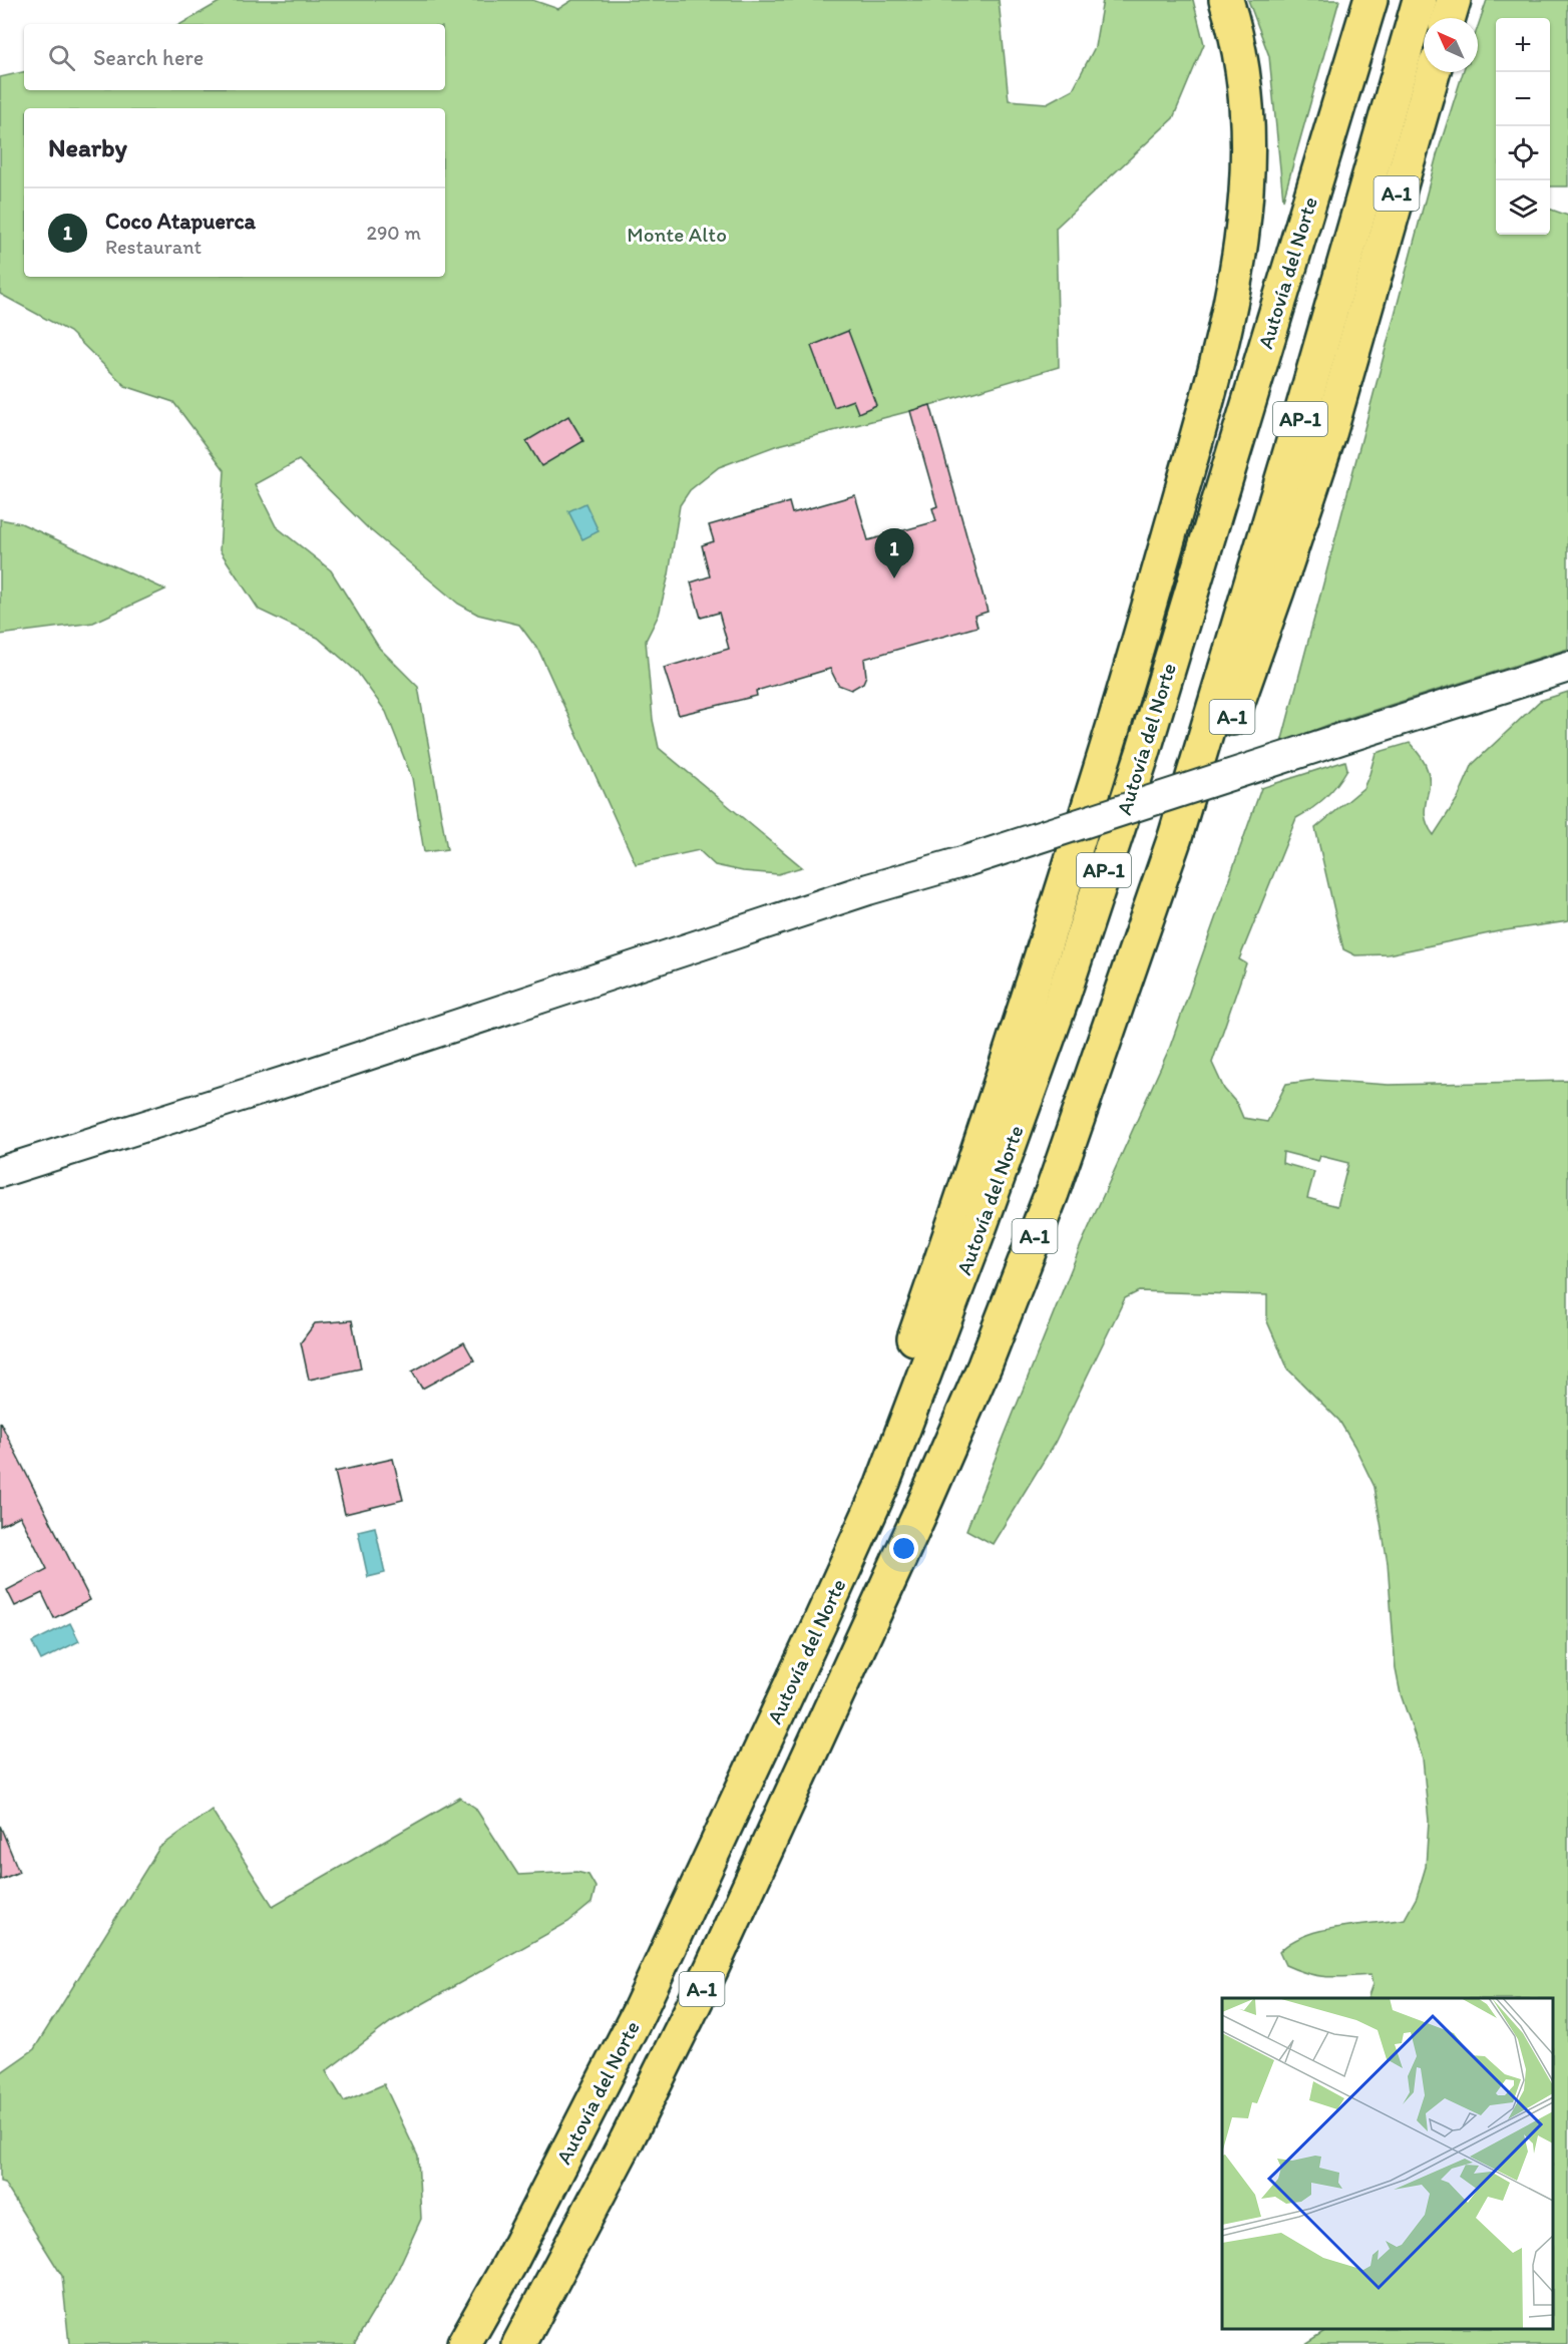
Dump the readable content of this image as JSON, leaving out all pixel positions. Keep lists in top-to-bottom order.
{
  "streets": {
    "highway": ["A-1", "Autovía del Norte", "AP-1"]
  },
  "crossings": [
    ["A-1", "Autovía del Norte"],
    ["A-1", "AP-1"]
  ],
  "parks": ["Monte Alto"],
  "north": "top left",
  "page": {
    "map_buttons": ["+", "−"],
    "search": "Search here",
    "heading": "Nearby",
    "list": [
      {
        "mark": "1",
        "name": "Coco Atapuerca",
        "note": "Restaurant",
        "value": "290 m"
      }
    ],
    "pins": "1"
  }
}
